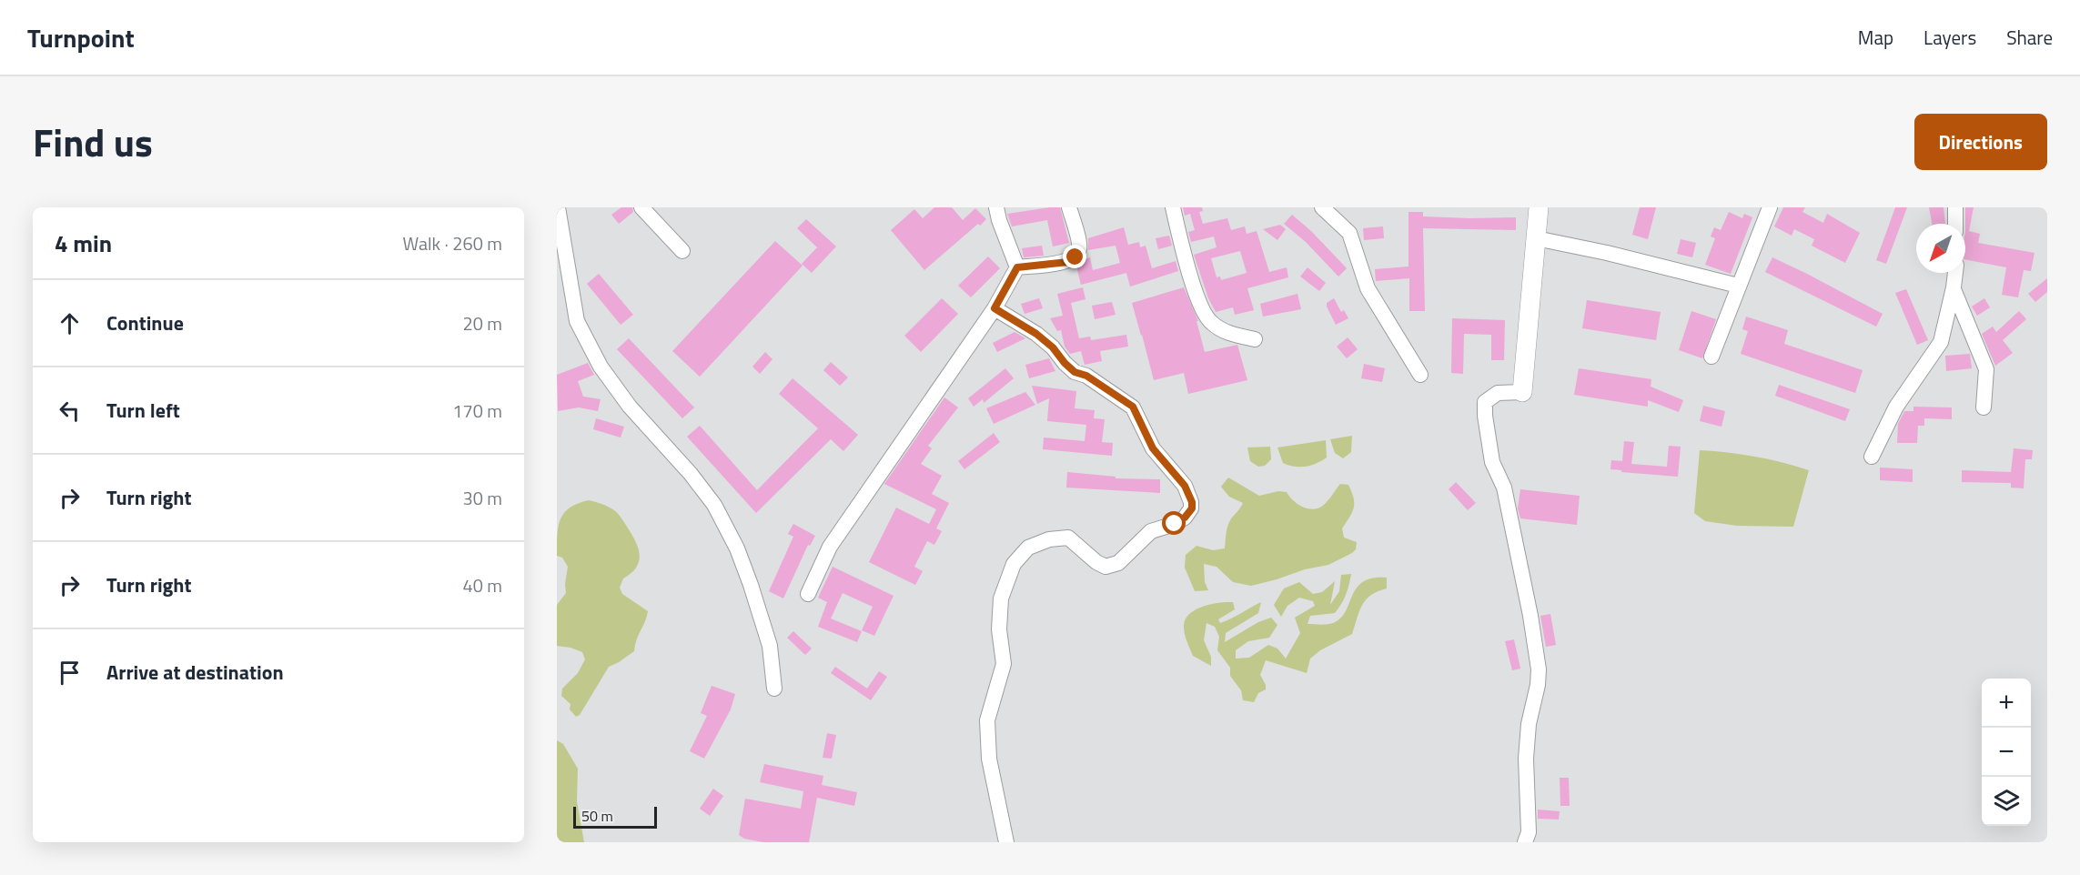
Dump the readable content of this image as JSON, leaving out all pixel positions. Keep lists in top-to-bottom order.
{
  "scale_bar": "50 m",
  "north": "bottom left",
  "page": {
    "header": "Turnpoint",
    "nav": ["Map", "Layers", "Share"],
    "title": "Find us",
    "buttons": "Directions",
    "heading": ["4 min", "Walk · 260 m"],
    "list": [
      ["Continue", "20 m"],
      ["Turn left", "170 m"],
      ["Turn right", "30 m"],
      ["Turn right", "40 m"],
      "Arrive at destination"
    ],
    "map_buttons": ["+", "−"],
    "scale": "50 m"
  }
}
